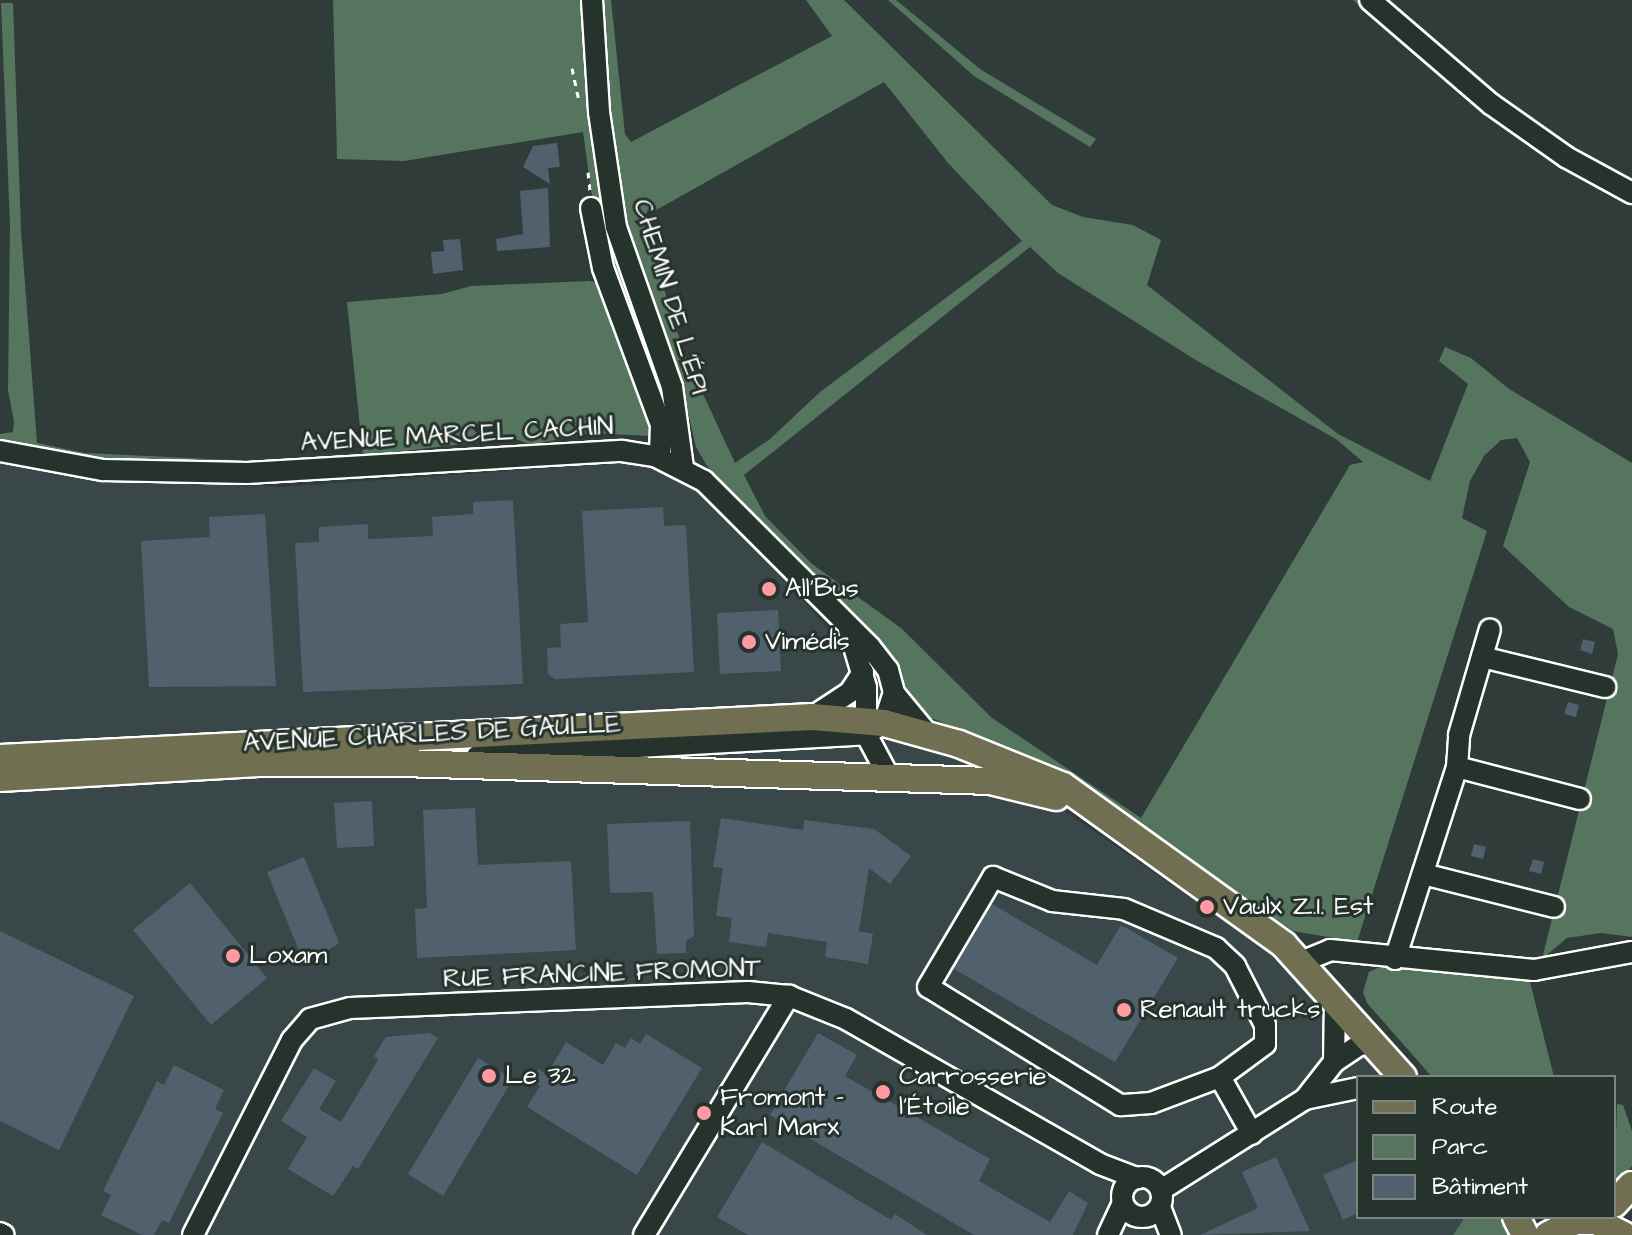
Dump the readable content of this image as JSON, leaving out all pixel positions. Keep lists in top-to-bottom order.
{
  "streets": {
    "main road": ["AVENUE CHARLES DE GAULLE"],
    "street": ["CHEMIN DE L'ÉPI", "AVENUE MARCEL CACHIN", "RUE FRANCINE FROMONT"]
  },
  "crossings": [
    ["CHEMIN DE L'ÉPI", "AVENUE MARCEL CACHIN"],
    ["AVENUE MARCEL CACHIN", "AVENUE CHARLES DE GAULLE"]
  ],
  "places": [
    "All'Bus",
    "Vimédis",
    "Vaulx Z.I. Est",
    "Loxam",
    "Renault trucks",
    "Le 32",
    "Carrosserie l'Étoile",
    "Fromont - Karl Marx"
  ],
  "legend": ["Route", "Parc", "Bâtiment"]
}
